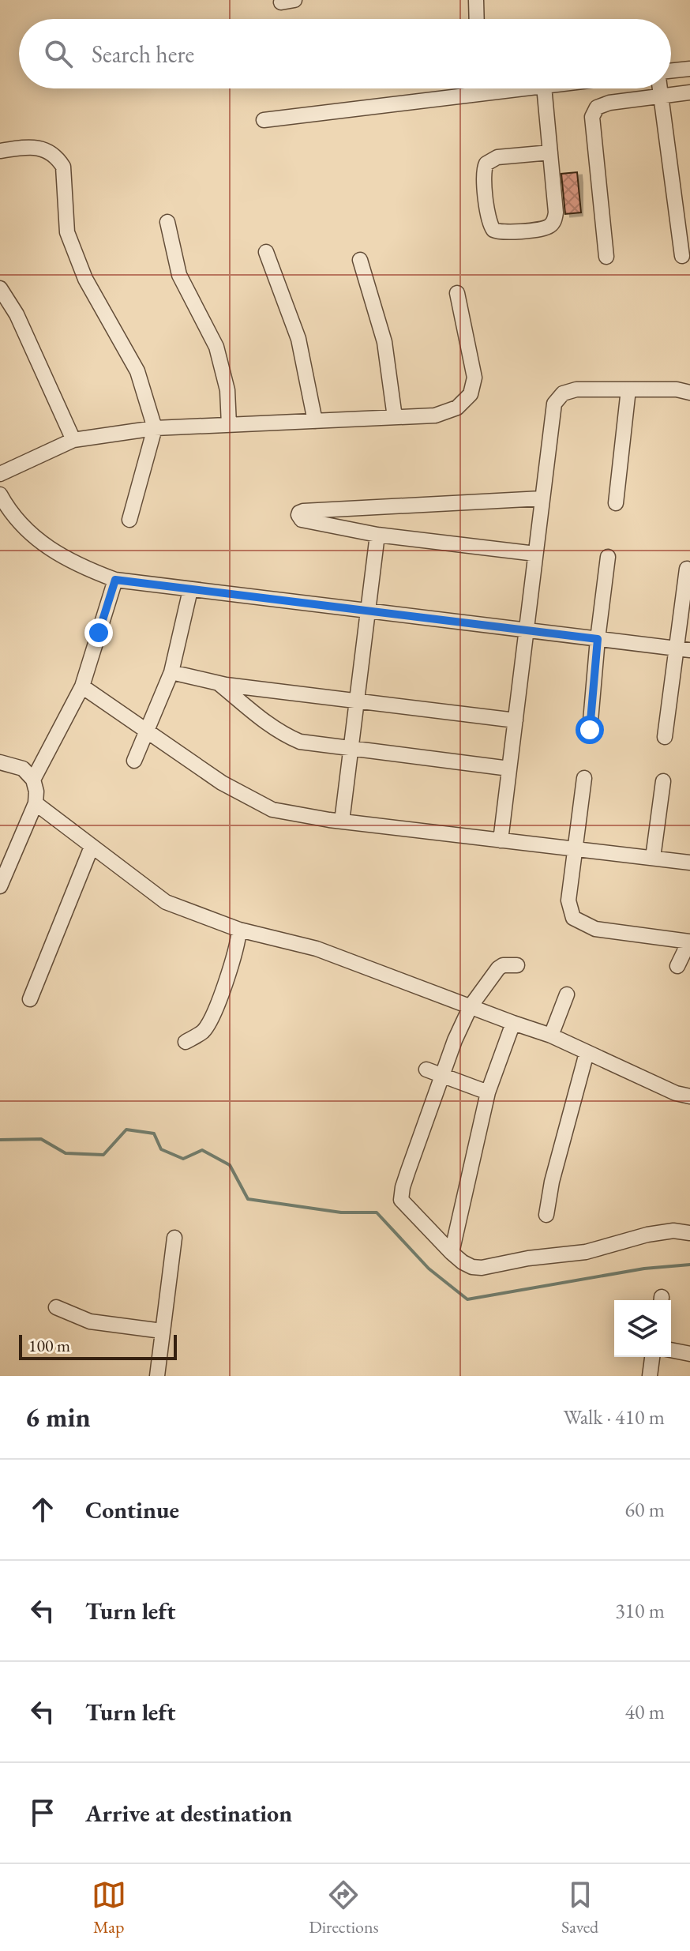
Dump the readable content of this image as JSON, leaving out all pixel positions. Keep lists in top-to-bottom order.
{
  "scale_bar": "100 m",
  "page": {
    "search": "Search here",
    "scale": "100 m",
    "heading": ["6 min", "Walk · 410 m"],
    "list": [
      ["Continue", "60 m"],
      ["Turn left", "310 m"],
      ["Turn left", "40 m"],
      "Arrive at destination"
    ],
    "nav": ["Map", "Directions", "Saved"]
  }
}
